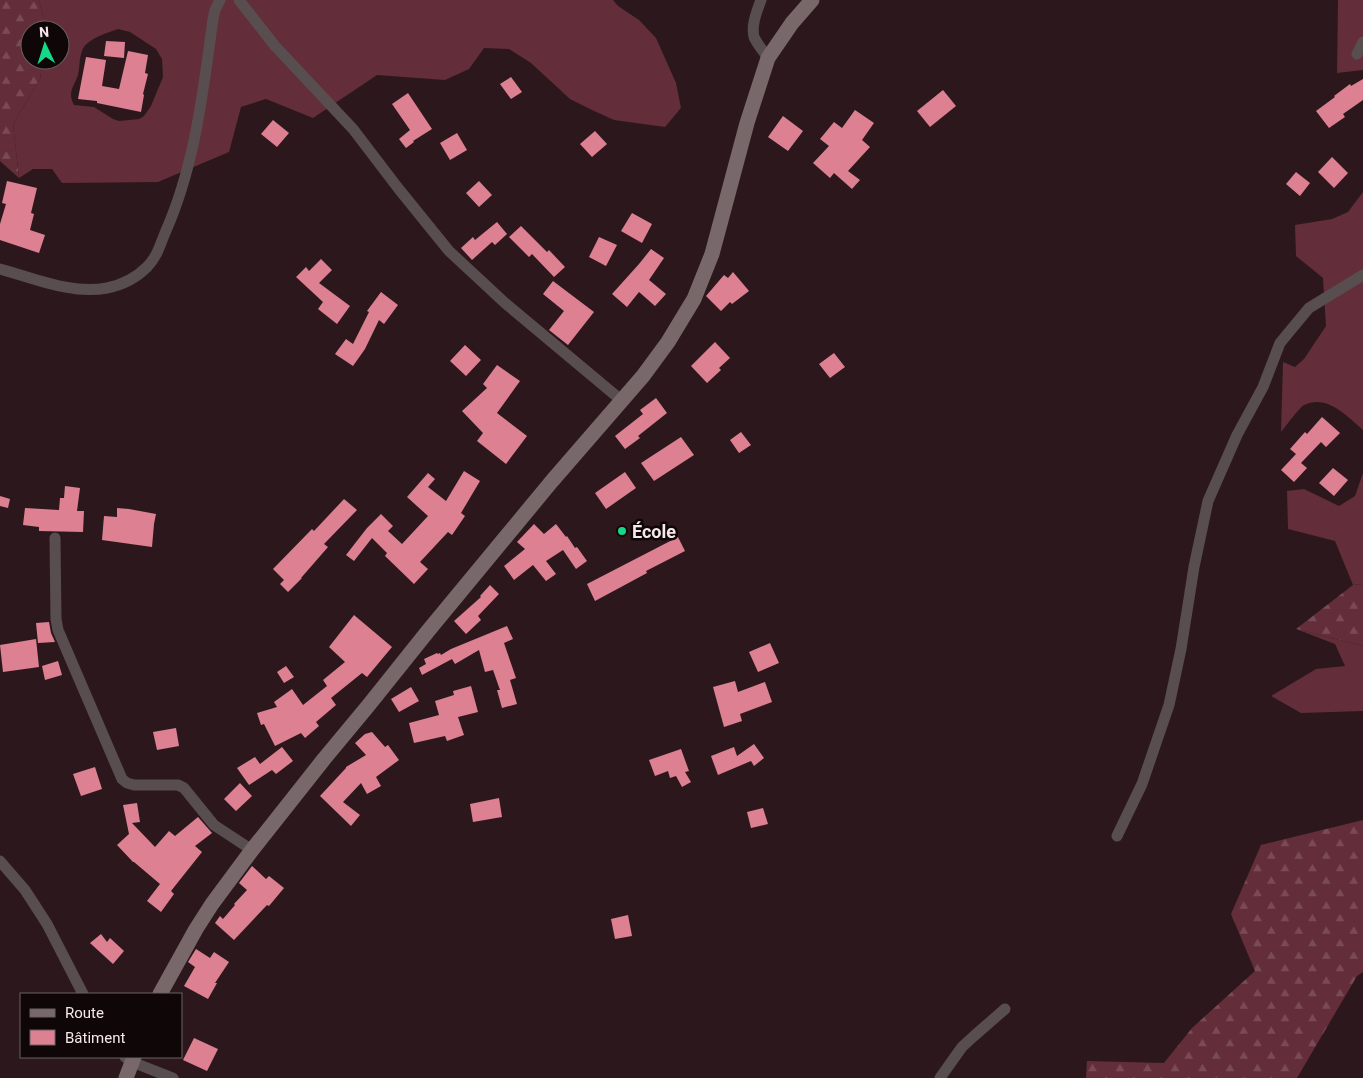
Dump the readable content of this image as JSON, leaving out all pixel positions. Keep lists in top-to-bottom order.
{
  "places": ["École"],
  "legend": ["Route", "Bâtiment"],
  "north": "top"
}
